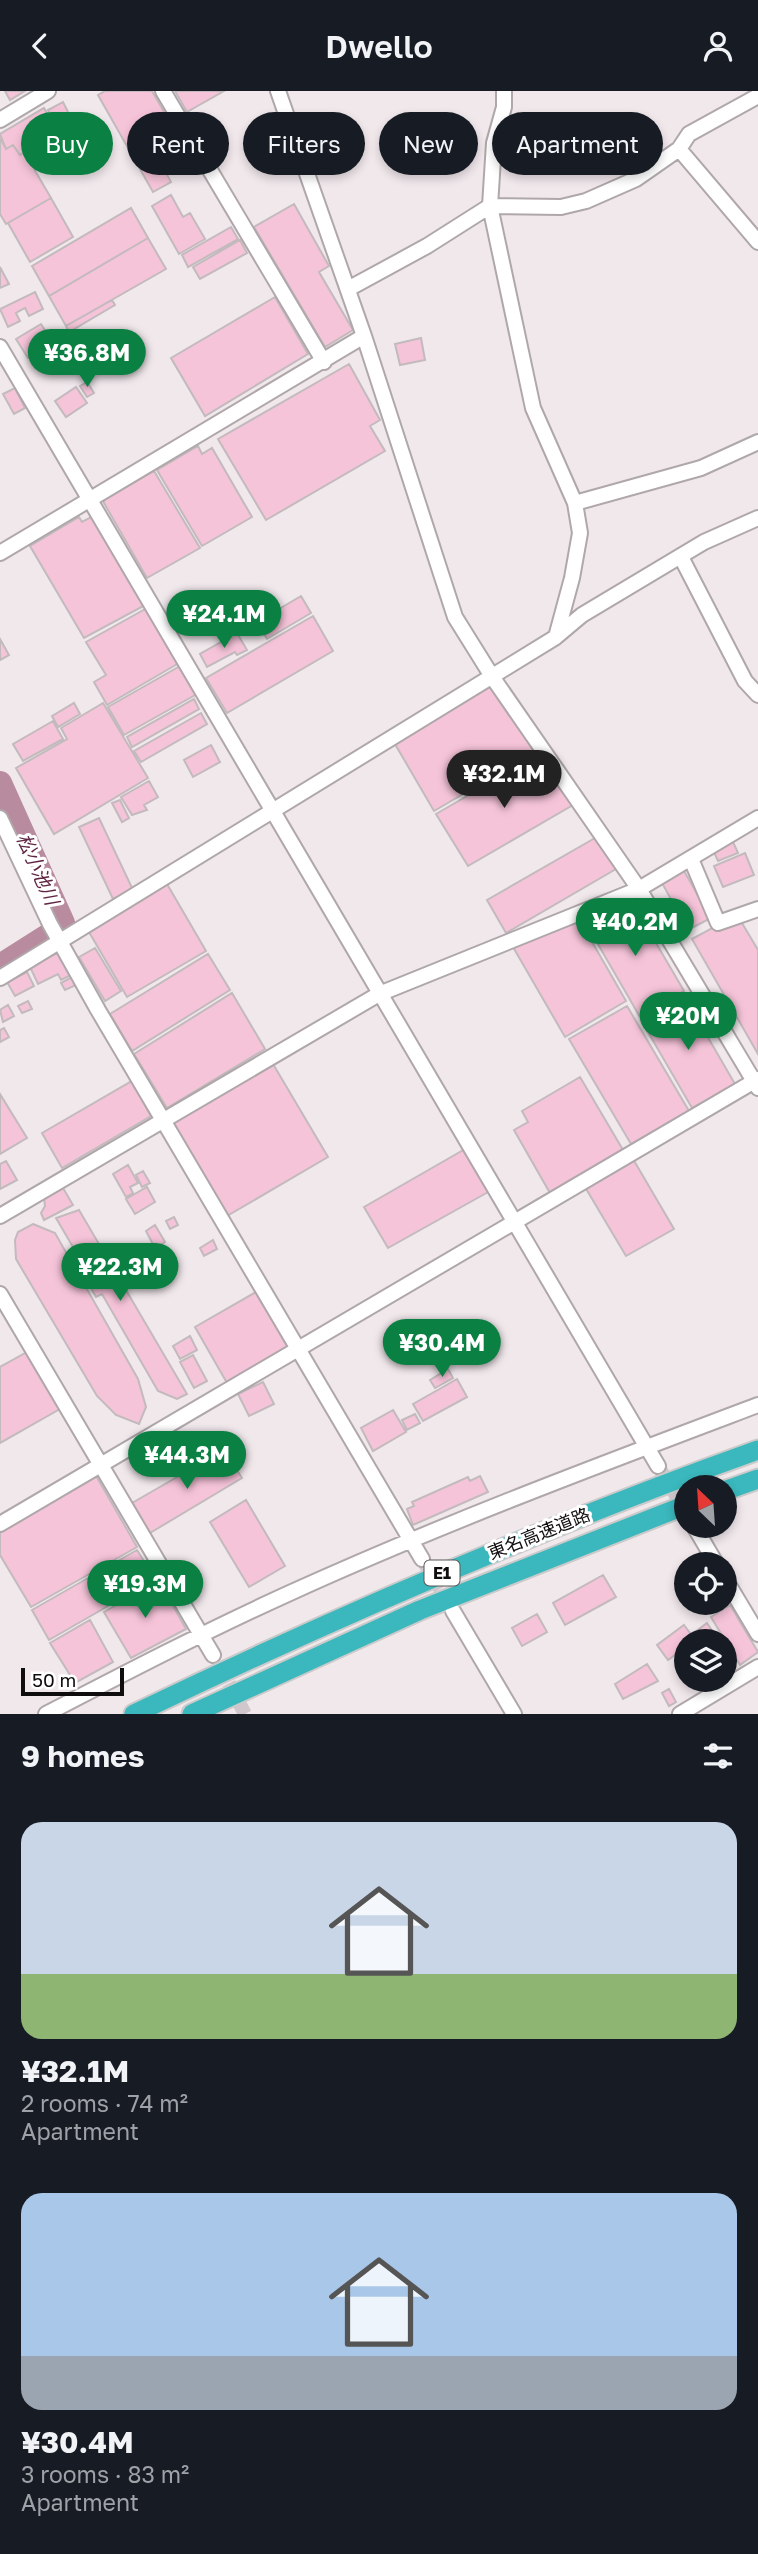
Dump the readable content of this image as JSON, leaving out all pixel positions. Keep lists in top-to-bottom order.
{
  "streets": {
    "highway": ["東名高速道路", "E1"]
  },
  "water": ["松小池川"],
  "scale_bar": "50 m",
  "north": "top left",
  "page": {
    "header": "Dwello",
    "chip": [
      "Buy",
      "Rent",
      "Filters",
      "New",
      "Apartment"
    ],
    "price": [
      "¥36.8M",
      "¥24.1M",
      "¥32.1M",
      "¥40.2M",
      "¥20M",
      "¥22.3M",
      "¥30.4M",
      "¥44.3M",
      "¥19.3M"
    ],
    "scale": "50 m",
    "heading": "9 homes",
    "list": [
      {
        "name": "¥32.1M",
        "note": "2 rooms · 74 m² · Apartment"
      },
      {
        "name": "¥30.4M",
        "note": "3 rooms · 83 m² · Apartment"
      }
    ]
  }
}
